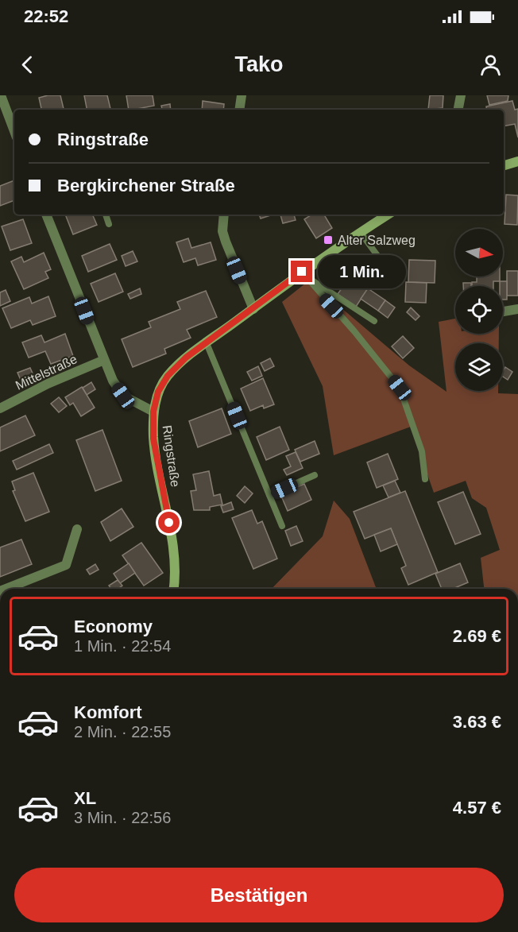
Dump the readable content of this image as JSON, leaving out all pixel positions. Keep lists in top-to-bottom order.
{
  "streets": {
    "street": ["Mittelstraße", "Ringstraße"]
  },
  "crossings": [
    ["Mittelstraße", "Ringstraße"]
  ],
  "places": {
    "transit": ["Alter Salzweg"]
  },
  "north": "right",
  "page": {
    "status": "22:52",
    "header": "Tako",
    "banner": ["Ringstraße", "Bergkirchener Straße"],
    "bubble": "1 Min.",
    "list": [
      {
        "name": "Economy",
        "note": "1 Min. · 22:54",
        "value": "2.69 €"
      },
      {
        "name": "Komfort",
        "note": "2 Min. · 22:55",
        "value": "3.63 €"
      },
      {
        "name": "XL",
        "note": "3 Min. · 22:56",
        "value": "4.57 €"
      }
    ],
    "buttons": "Bestätigen"
  }
}
